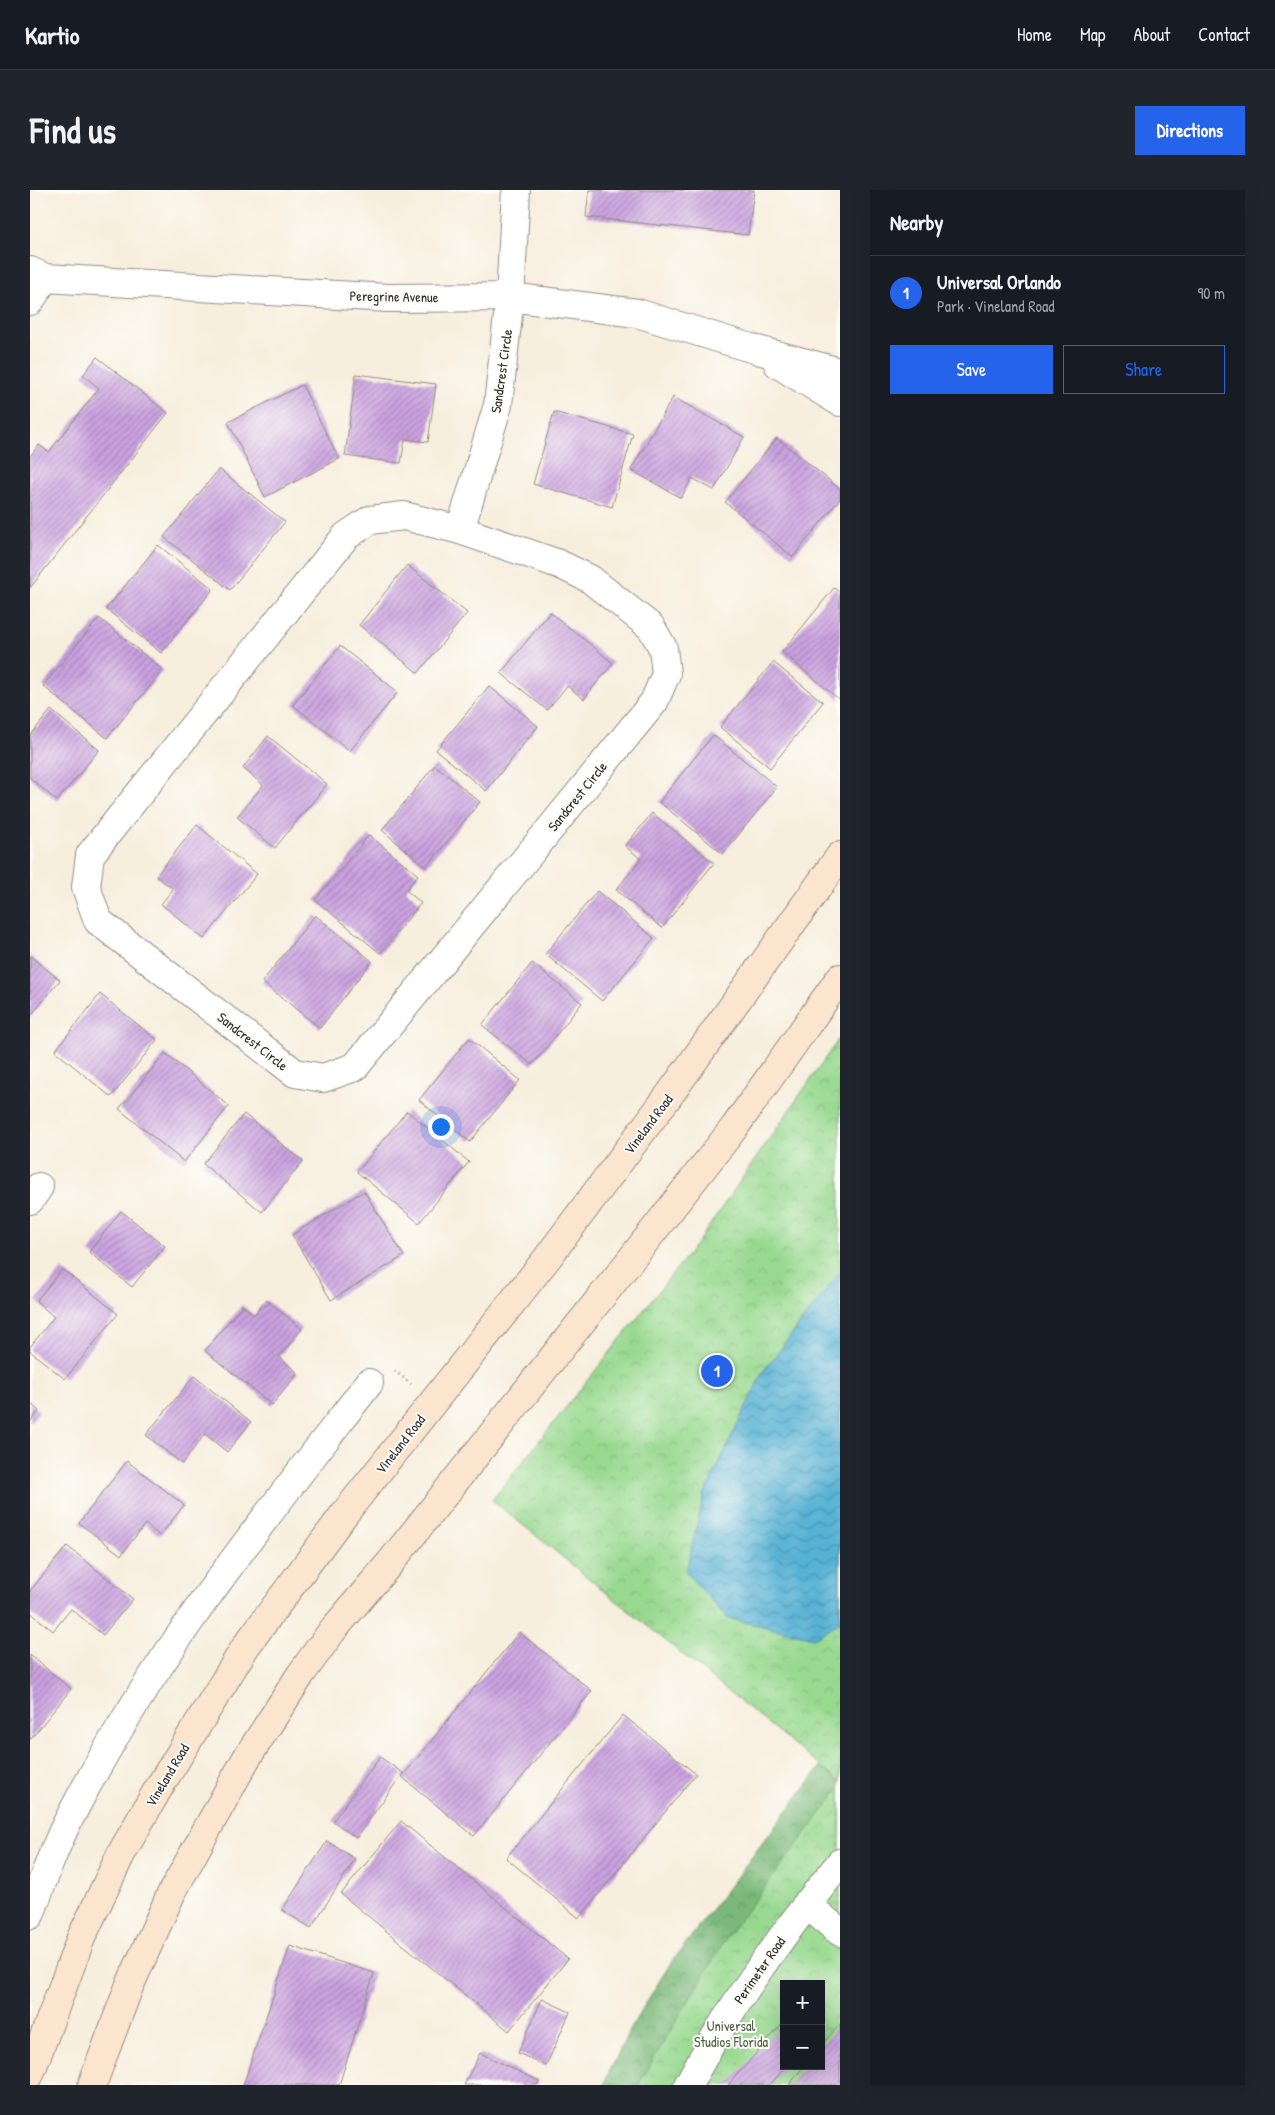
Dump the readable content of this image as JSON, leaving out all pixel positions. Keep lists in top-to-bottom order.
{
  "streets": {
    "main road": ["Vineland Road"],
    "street": ["Peregrine Avenue", "Sandcrest Circle", "Perimeter Road"]
  },
  "crossings": [
    ["Peregrine Avenue", "Sandcrest Circle"]
  ],
  "parks": ["Universal Studios Florida"],
  "page": {
    "header": "Kartio",
    "nav": [
      "Home",
      "Map",
      "About",
      "Contact"
    ],
    "buttons": [
      "Directions",
      ["Save", "Share"]
    ],
    "title": "Find us",
    "heading": "Nearby",
    "list": [
      {
        "mark": "1",
        "name": "Universal Orlando",
        "note": "Park · Vineland Road",
        "value": "90 m"
      }
    ],
    "pins": "1",
    "map_buttons": ["+", "−"]
  }
}
